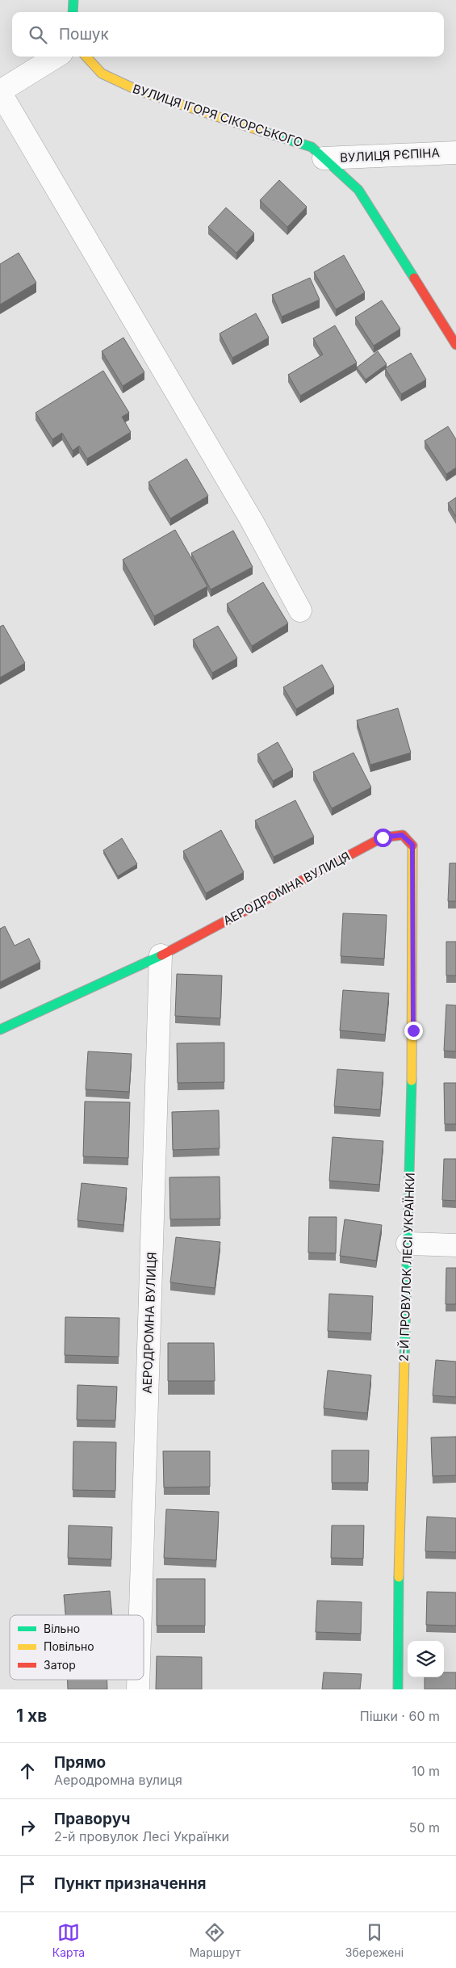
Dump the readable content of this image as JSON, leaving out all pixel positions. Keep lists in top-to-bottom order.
{
  "streets": {
    "street": [
      "ВУЛИЦЯ ІГОРЯ СІКОРСЬКОГО",
      "ВУЛИЦЯ РЄПІНА",
      "АЕРОДРОМНА ВУЛИЦЯ",
      "2-Й ПРОВУЛОК ЛЕСІ УКРАЇНКИ"
    ]
  },
  "crossings": [
    ["ВУЛИЦЯ ІГОРЯ СІКОРСЬКОГО", "ВУЛИЦЯ РЄПІНА"],
    ["АЕРОДРОМНА ВУЛИЦЯ", "2-Й ПРОВУЛОК ЛЕСІ УКРАЇНКИ"]
  ],
  "legend": ["Вільно", "Повільно", "Затор"],
  "page": {
    "search": "Пошук",
    "heading": ["1 хв", "Пішки · 60 m"],
    "list": [
      ["Прямо", "Аеродромна вулиця", "10 m"],
      ["Праворуч", "2-й провулок Лесі Українки", "50 m"],
      "Пункт призначення"
    ],
    "nav": ["Карта", "Маршрут", "Збережені"]
  }
}
